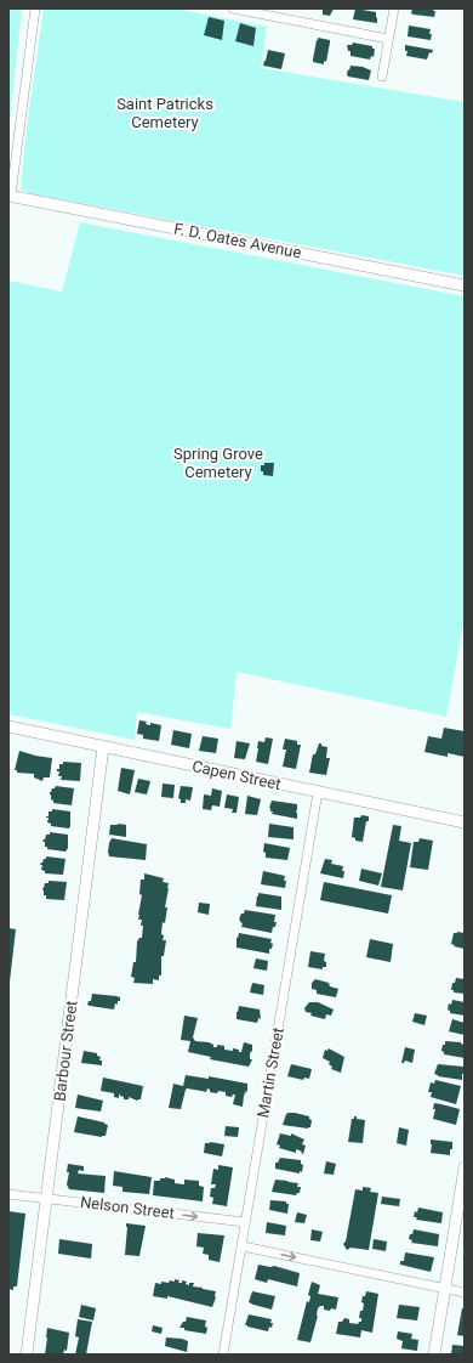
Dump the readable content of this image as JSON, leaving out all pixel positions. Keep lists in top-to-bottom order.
{
  "streets": {
    "street": [
      "F. D. Oates Avenue",
      "Capen Street",
      "Barbour Street",
      "Martin Street",
      "Nelson Street"
    ]
  },
  "crossings": [
    ["Capen Street", "Barbour Street"],
    ["Capen Street", "Martin Street"],
    ["Barbour Street", "Nelson Street"],
    ["Martin Street", "Nelson Street"]
  ],
  "one_way": ["Nelson Street"],
  "parks": ["Saint Patricks Cemetery", "Spring Grove Cemetery"]
}
